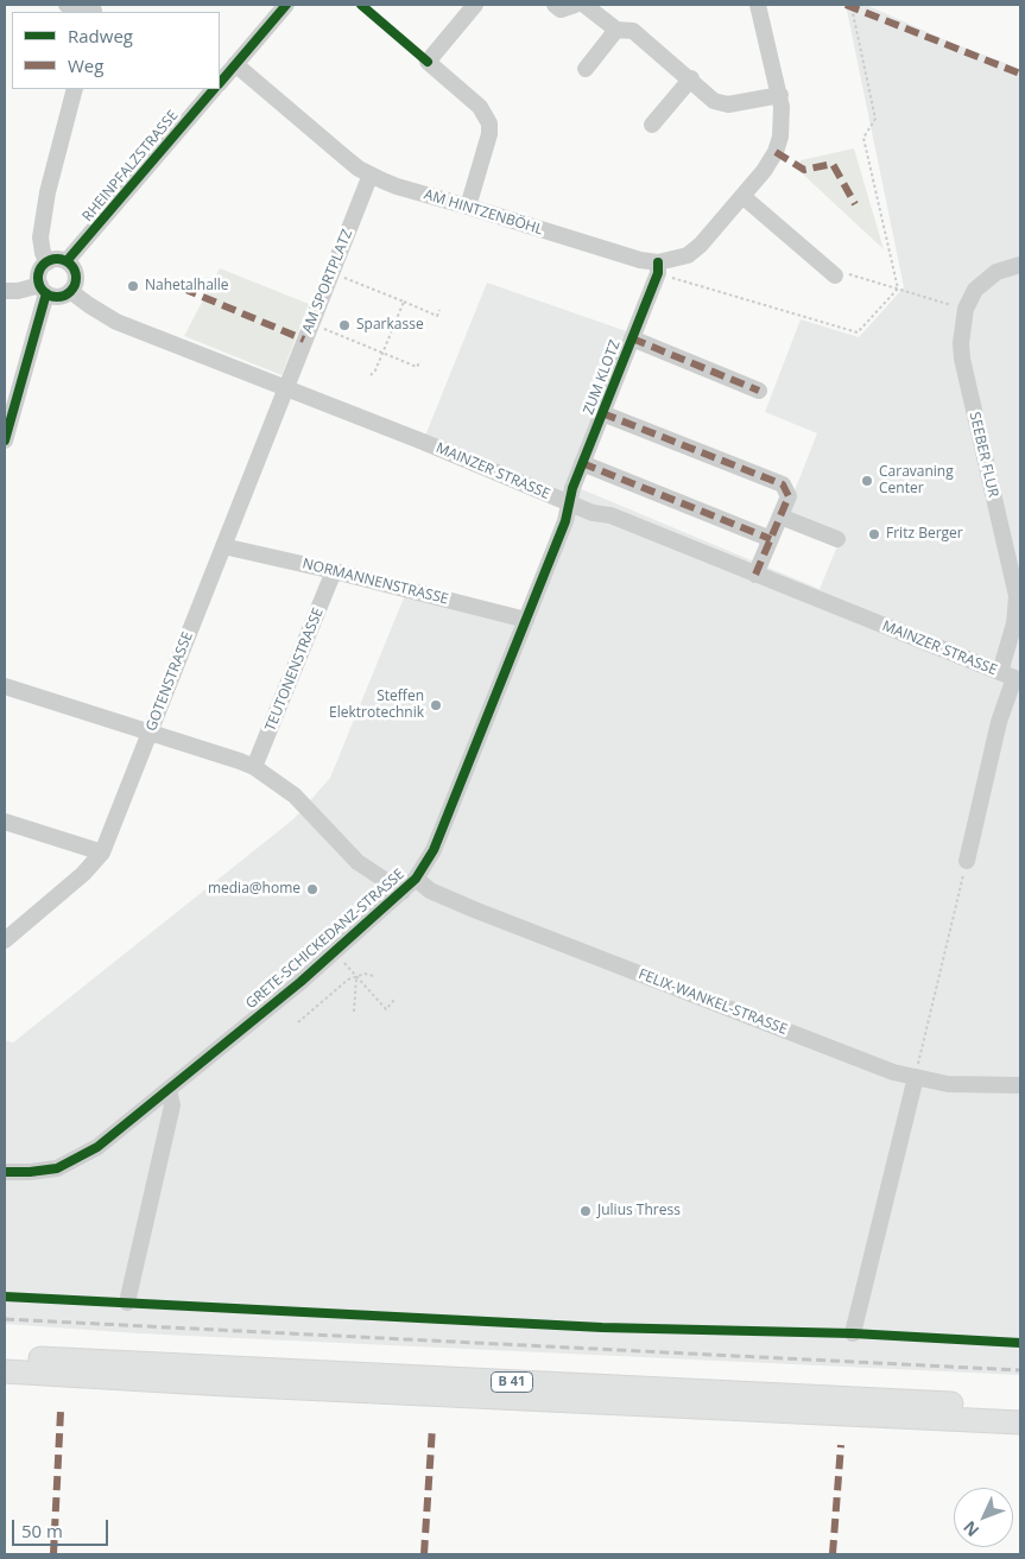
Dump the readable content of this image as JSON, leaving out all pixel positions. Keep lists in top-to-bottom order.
{
  "streets": {
    "highway": ["B 41"],
    "street": [
      "RHEINPFALZSTRASSE",
      "AM HINTZENBÖHL",
      "AM SPORTPLATZ",
      "ZUM KLOTZ",
      "SEEBER FLUR",
      "MAINZER STRASSE",
      "NORMANNENSTRASSE",
      "TEUTONENSTRASSE",
      "GOTENSTRASSE",
      "GRETE-SCHICKEDANZ-STRASSE",
      "FELIX-WANKEL-STRASSE"
    ]
  },
  "crossings": [
    ["RHEINPFALZSTRASSE", "MAINZER STRASSE"],
    ["AM HINTZENBÖHL", "AM SPORTPLATZ"],
    ["AM HINTZENBÖHL", "ZUM KLOTZ"],
    ["AM SPORTPLATZ", "MAINZER STRASSE"],
    ["AM SPORTPLATZ", "GOTENSTRASSE"],
    ["ZUM KLOTZ", "MAINZER STRASSE"],
    ["ZUM KLOTZ", "GRETE-SCHICKEDANZ-STRASSE"],
    ["SEEBER FLUR", "MAINZER STRASSE"],
    ["MAINZER STRASSE", "GOTENSTRASSE"],
    ["MAINZER STRASSE", "GRETE-SCHICKEDANZ-STRASSE"],
    ["NORMANNENSTRASSE", "TEUTONENSTRASSE"],
    ["NORMANNENSTRASSE", "GOTENSTRASSE"],
    ["NORMANNENSTRASSE", "GRETE-SCHICKEDANZ-STRASSE"],
    ["GRETE-SCHICKEDANZ-STRASSE", "FELIX-WANKEL-STRASSE"]
  ],
  "places": [
    "Nahetalhalle",
    "Sparkasse",
    "Caravaning Center",
    "Fritz Berger",
    "Steffen Elektrotechnik",
    "media@home",
    "Julius Thress"
  ],
  "legend": ["Radweg", "Weg"],
  "scale_bar": "50 m",
  "north": "bottom left"
}
